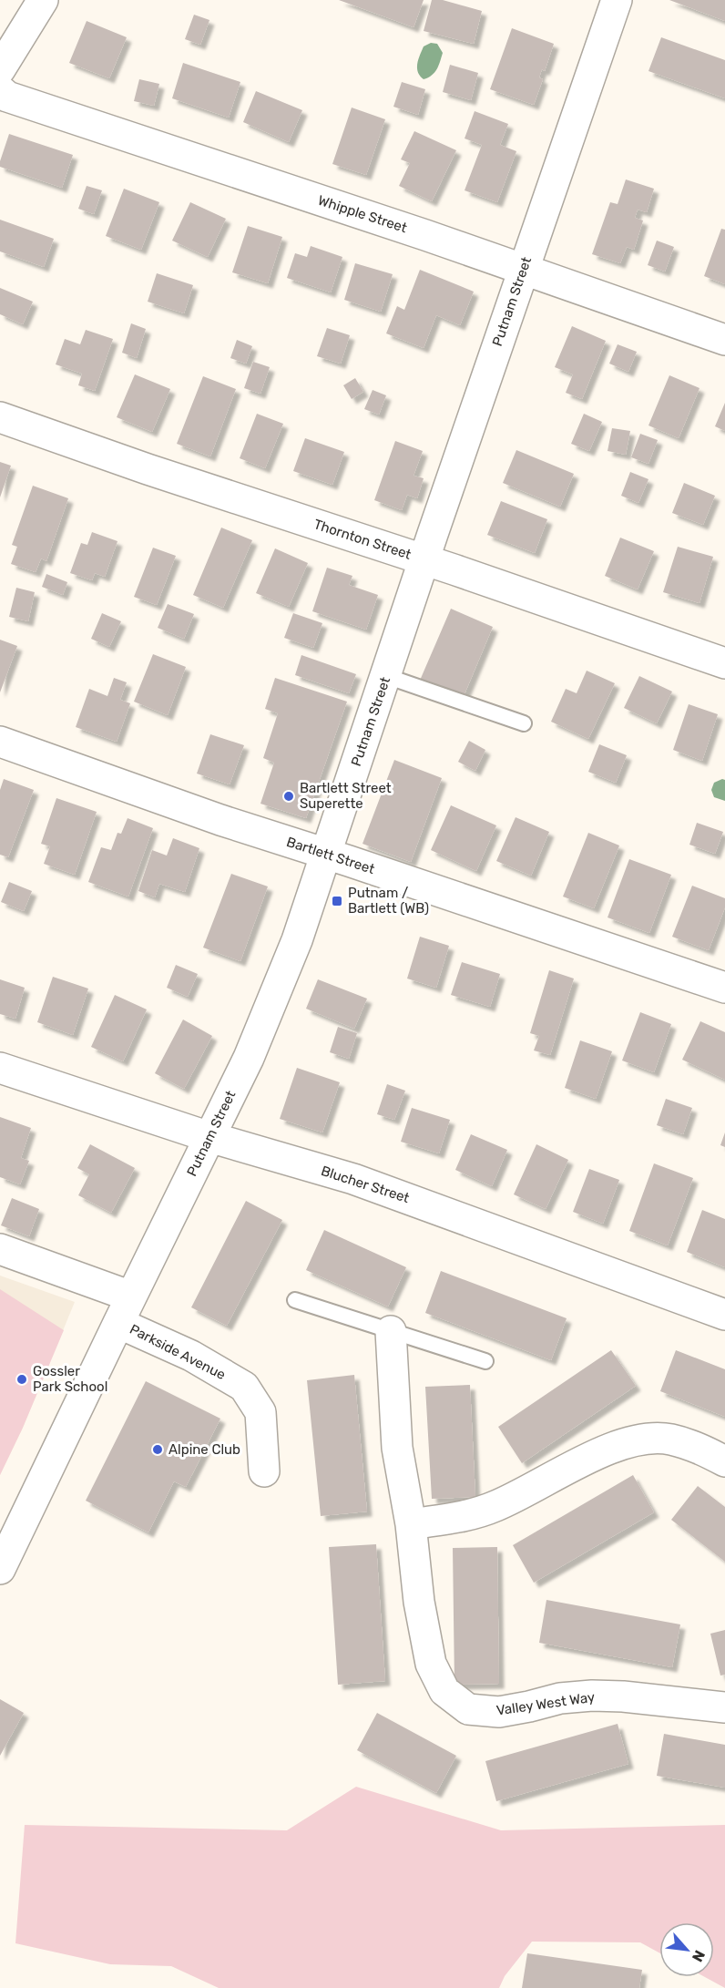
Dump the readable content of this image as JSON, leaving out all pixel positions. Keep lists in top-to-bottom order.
{
  "streets": {
    "street": [
      "Whipple Street",
      "Putnam Street",
      "Thornton Street",
      "Bartlett Street",
      "Blucher Street",
      "Parkside Avenue",
      "Valley West Way"
    ]
  },
  "crossings": [
    ["Whipple Street", "Putnam Street"],
    ["Putnam Street", "Thornton Street"],
    ["Putnam Street", "Bartlett Street"],
    ["Putnam Street", "Blucher Street"],
    ["Putnam Street", "Parkside Avenue"]
  ],
  "places": {
    "other": ["Bartlett Street Superette", "Gossler Park School", "Alpine Club"],
    "transit": ["Putnam / Bartlett (WB)"]
  },
  "north": "bottom right"
}
